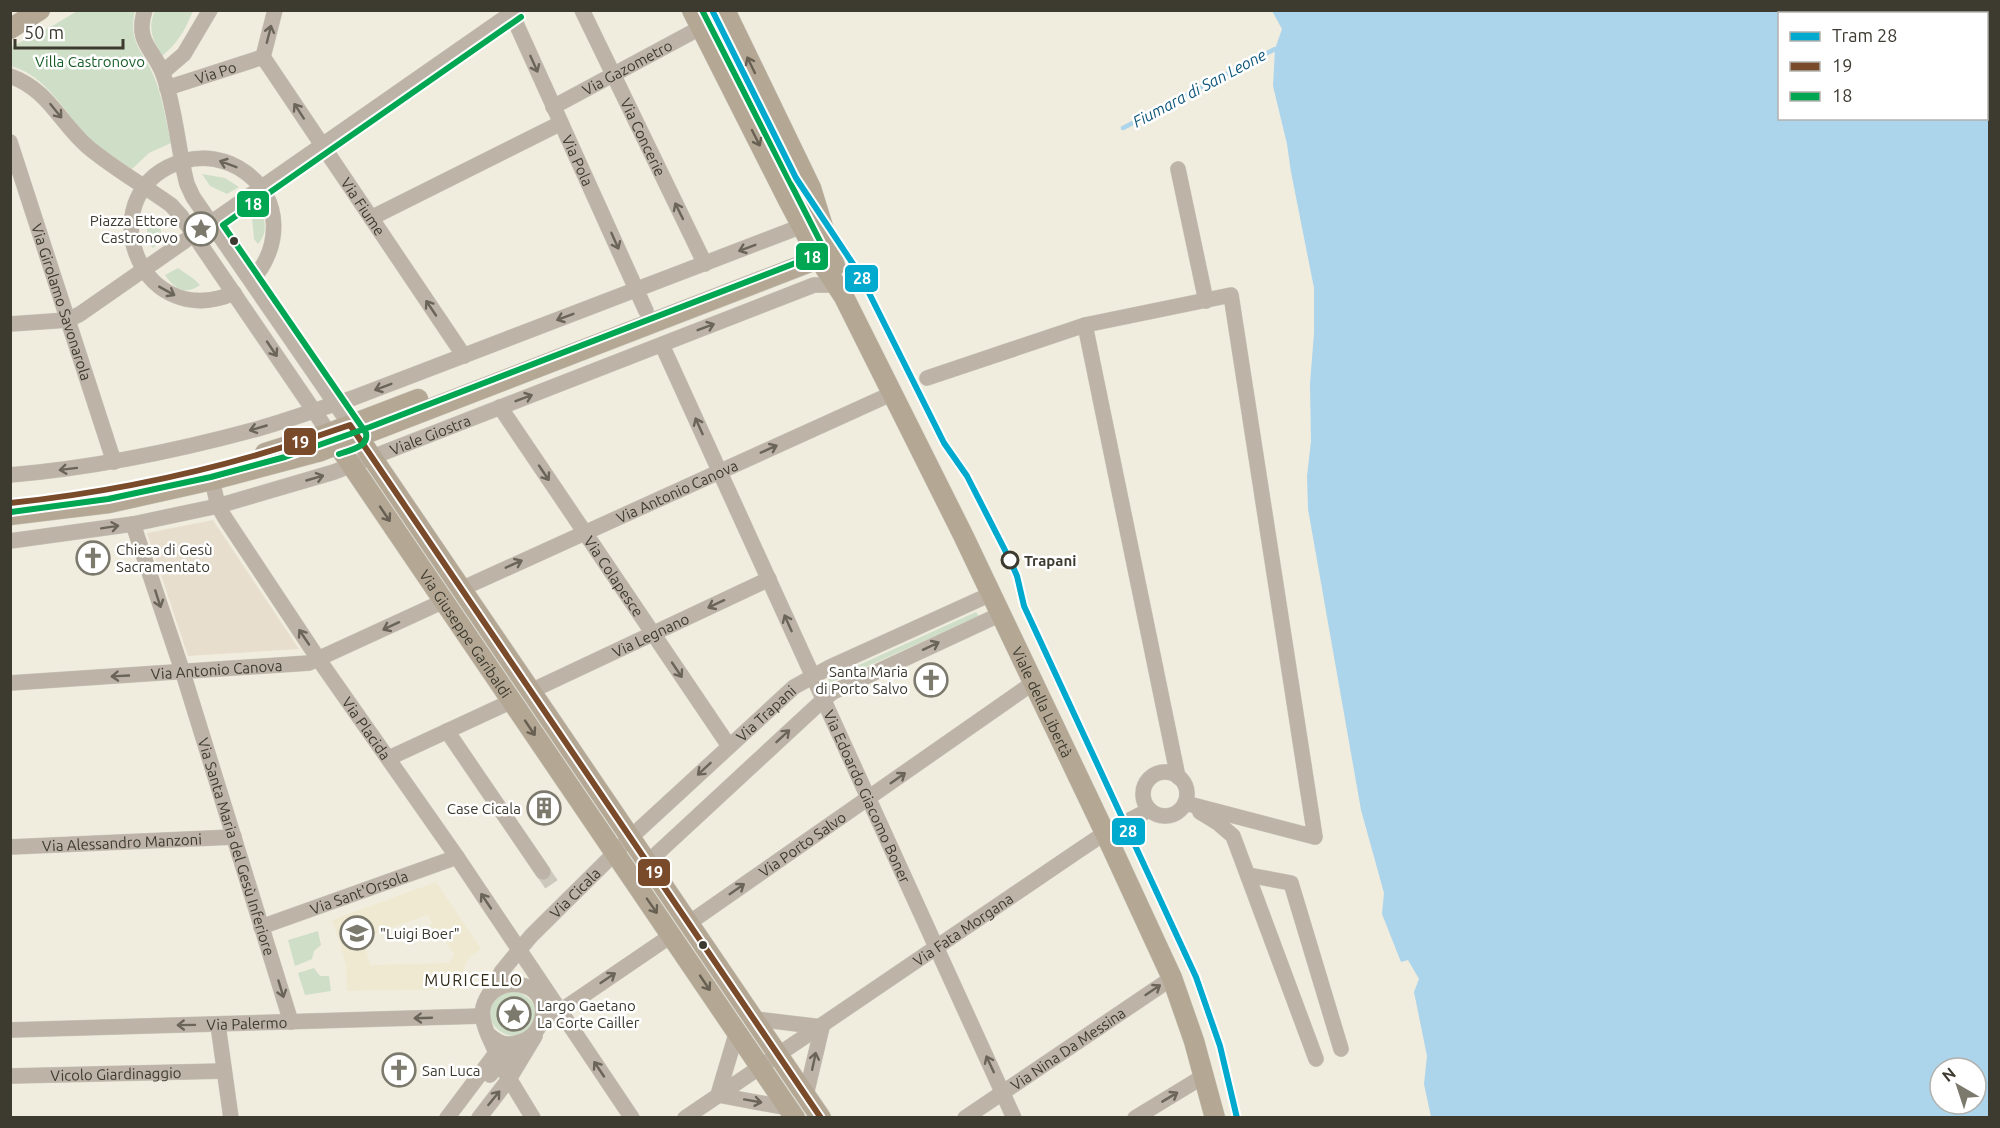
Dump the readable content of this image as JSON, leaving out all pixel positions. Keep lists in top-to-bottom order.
{
  "streets": {
    "main road": ["Viale Giostra", "Via Giuseppe Garibaldi", "Viale della Libertà"],
    "street": [
      "Via Gazometro",
      "Via Po",
      "Via Concerie",
      "Via Pola",
      "Via Fiume",
      "Via Girolamo Savonarola",
      "Via Antonio Canova",
      "Via Colapesce",
      "Via Legnano",
      "Via Trapani",
      "Via Placida",
      "Via Edoardo Giacomo Boner",
      "Via Alessandro Manzoni",
      "Via Porto Salvo",
      "Via Santa Maria del Gesù Inferiore",
      "Via Sant'Orsola",
      "Via Cicala",
      "Via Fata Morgana",
      "Via Palermo",
      "Via Nina Da Messina",
      "Vicolo Giardinaggio"
    ]
  },
  "crossings": [
    ["Via Gazometro", "Via Concerie"],
    ["Via Gazometro", "Via Pola"],
    ["Via Gazometro", "Viale della Libertà"],
    ["Via Po", "Via Fiume"],
    ["Via Po", "Via Giuseppe Garibaldi"],
    ["Via Pola", "Viale Giostra"],
    ["Viale Giostra", "Via Colapesce"],
    ["Viale Giostra", "Via Giuseppe Garibaldi"],
    ["Viale Giostra", "Viale della Libertà"],
    ["Viale Giostra", "Via Placida"],
    ["Viale Giostra", "Via Edoardo Giacomo Boner"],
    ["Viale Giostra", "Via Santa Maria del Gesù Inferiore"],
    ["Via Antonio Canova", "Via Colapesce"],
    ["Via Antonio Canova", "Via Giuseppe Garibaldi"],
    ["Via Antonio Canova", "Viale della Libertà"],
    ["Via Antonio Canova", "Via Placida"],
    ["Via Antonio Canova", "Via Edoardo Giacomo Boner"],
    ["Via Antonio Canova", "Via Santa Maria del Gesù Inferiore"],
    ["Via Colapesce", "Via Legnano"],
    ["Via Colapesce", "Via Trapani"],
    ["Via Giuseppe Garibaldi", "Via Legnano"],
    ["Via Giuseppe Garibaldi", "Via Trapani"],
    ["Via Giuseppe Garibaldi", "Via Porto Salvo"],
    ["Via Giuseppe Garibaldi", "Via Cicala"],
    ["Via Giuseppe Garibaldi", "Via Fata Morgana"],
    ["Via Legnano", "Via Edoardo Giacomo Boner"],
    ["Viale della Libertà", "Via Trapani"],
    ["Viale della Libertà", "Via Porto Salvo"],
    ["Viale della Libertà", "Via Fata Morgana"],
    ["Viale della Libertà", "Via Nina Da Messina"],
    ["Via Trapani", "Via Edoardo Giacomo Boner"],
    ["Via Trapani", "Via Cicala"],
    ["Via Placida", "Via Sant'Orsola"],
    ["Via Placida", "Via Cicala"],
    ["Via Edoardo Giacomo Boner", "Via Porto Salvo"],
    ["Via Edoardo Giacomo Boner", "Via Fata Morgana"],
    ["Via Edoardo Giacomo Boner", "Via Nina Da Messina"],
    ["Via Alessandro Manzoni", "Via Santa Maria del Gesù Inferiore"],
    ["Via Santa Maria del Gesù Inferiore", "Via Sant'Orsola"],
    ["Via Santa Maria del Gesù Inferiore", "Via Palermo"],
    ["Via Cicala", "Via Palermo"]
  ],
  "one_way": [
    "Via Concerie",
    "Via Pola",
    "Via Fiume",
    "Via Colapesce",
    "Via Legnano",
    "Via Placida",
    "Via Edoardo Giacomo Boner",
    "Via Porto Salvo",
    "Via Santa Maria del Gesù Inferiore",
    "Via Palermo"
  ],
  "districts": ["MURICELLO"],
  "water": ["Fiumara di San Leone"],
  "parks": ["Villa Castronovo"],
  "places": {
    "place": ["Piazza Ettore Castronovo", "Largo Gaetano La Corte Cailler"],
    "church": ["Chiesa di Gesù Sacramentato", "Santa Maria di Porto Salvo", "San Luca"],
    "other": ["Trapani"],
    "building": ["Case Cicala"],
    "school or university": ["\"Luigi Boer\""]
  },
  "lines": ["tram line 28", "transit line 18", "transit line 19"],
  "legend": ["Tram 28", "19", "18"],
  "scale_bar": "50 m",
  "north": "top left"
}
